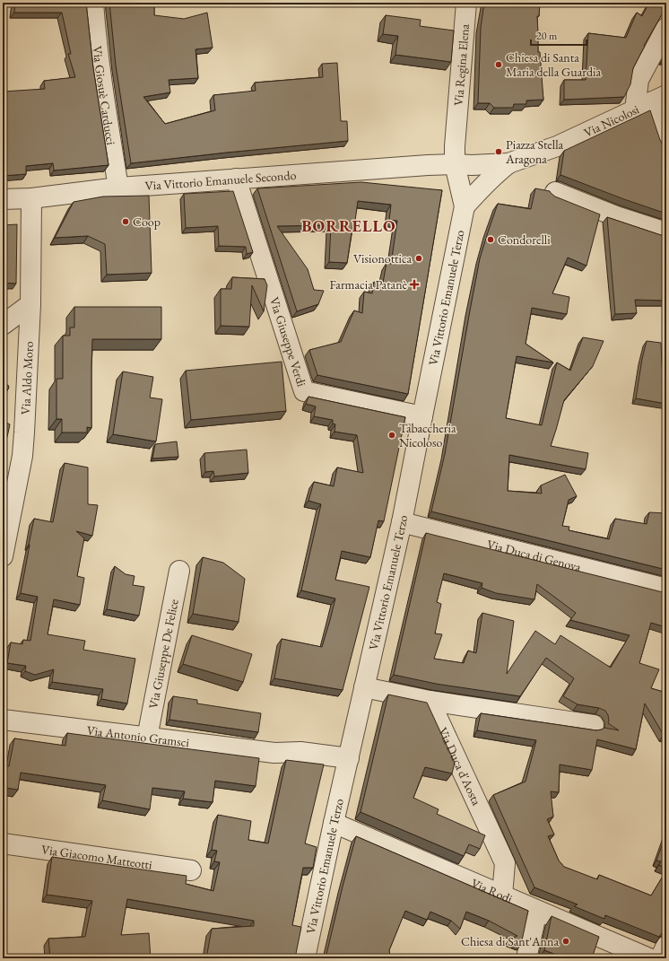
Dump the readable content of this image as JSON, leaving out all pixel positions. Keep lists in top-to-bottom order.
{
  "streets": {
    "street": [
      "Via Regina Elena",
      "Via Giosuè Carducci",
      "Via Nicolosi",
      "Via Vittorio Emanuele Secondo",
      "Via Vittorio Emanuele Terzo",
      "Via Giuseppe Verdi",
      "Via Aldo Moro",
      "Via Duca di Genova",
      "Via Giuseppe De Felice",
      "Via Antonio Gramsci",
      "Via Duca d'Aosta",
      "Via Giacomo Matteotti",
      "Via Rodi"
    ]
  },
  "crossings": [
    ["Via Regina Elena", "Via Vittorio Emanuele Secondo"],
    ["Via Regina Elena", "Via Vittorio Emanuele Terzo"],
    ["Via Giosuè Carducci", "Via Vittorio Emanuele Secondo"],
    ["Via Nicolosi", "Via Vittorio Emanuele Secondo"],
    ["Via Vittorio Emanuele Secondo", "Via Giuseppe Verdi"],
    ["Via Vittorio Emanuele Secondo", "Via Aldo Moro"],
    ["Via Vittorio Emanuele Terzo", "Via Giuseppe Verdi"],
    ["Via Vittorio Emanuele Terzo", "Via Duca di Genova"],
    ["Via Vittorio Emanuele Terzo", "Via Antonio Gramsci"],
    ["Via Vittorio Emanuele Terzo", "Via Rodi"],
    ["Via Giuseppe De Felice", "Via Antonio Gramsci"],
    ["Via Duca d'Aosta", "Via Rodi"]
  ],
  "districts": ["BORRELLO"],
  "places": {
    "other": [
      "Chiesa di Santa Maria della Guardia",
      "Piazza Stella Aragona",
      "Coop",
      "Condorelli",
      "Visionottica",
      "Tabaccheria Nicoloso",
      "Chiesa di Sant'Anna"
    ],
    "health": ["Farmacia Patanè"]
  },
  "scale_bar": "20 m"
}
